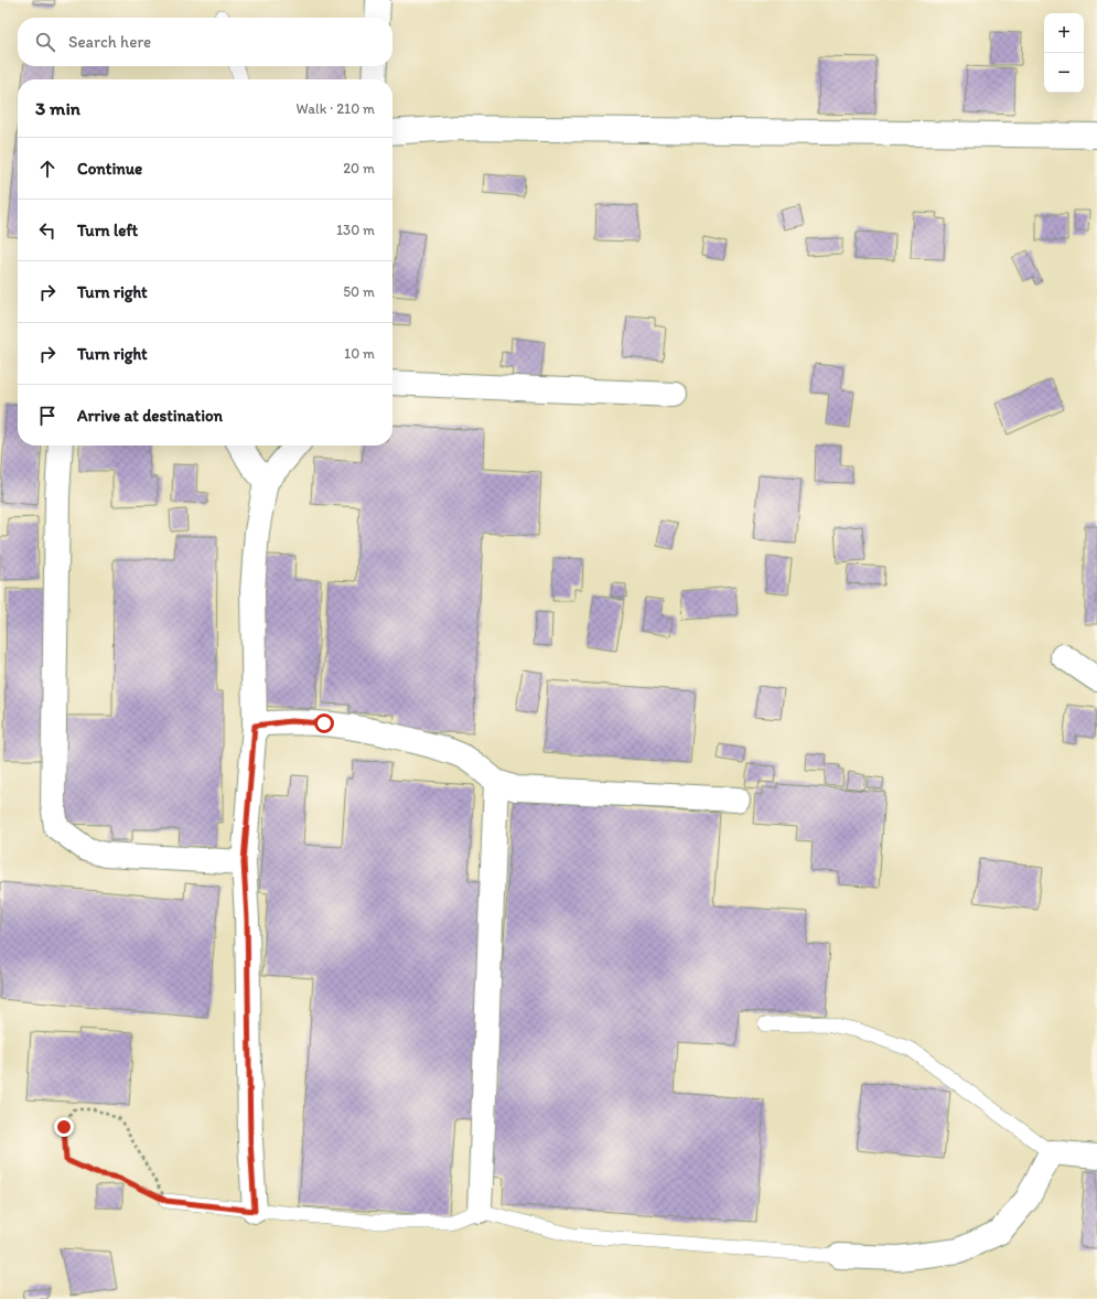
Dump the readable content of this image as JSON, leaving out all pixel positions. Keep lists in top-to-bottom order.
{
  "page": {
    "map_buttons": ["+", "−"],
    "search": "Search here",
    "heading": ["3 min", "Walk · 210 m"],
    "list": [
      ["Continue", "20 m"],
      ["Turn left", "130 m"],
      ["Turn right", "50 m"],
      ["Turn right", "10 m"],
      "Arrive at destination"
    ]
  }
}
